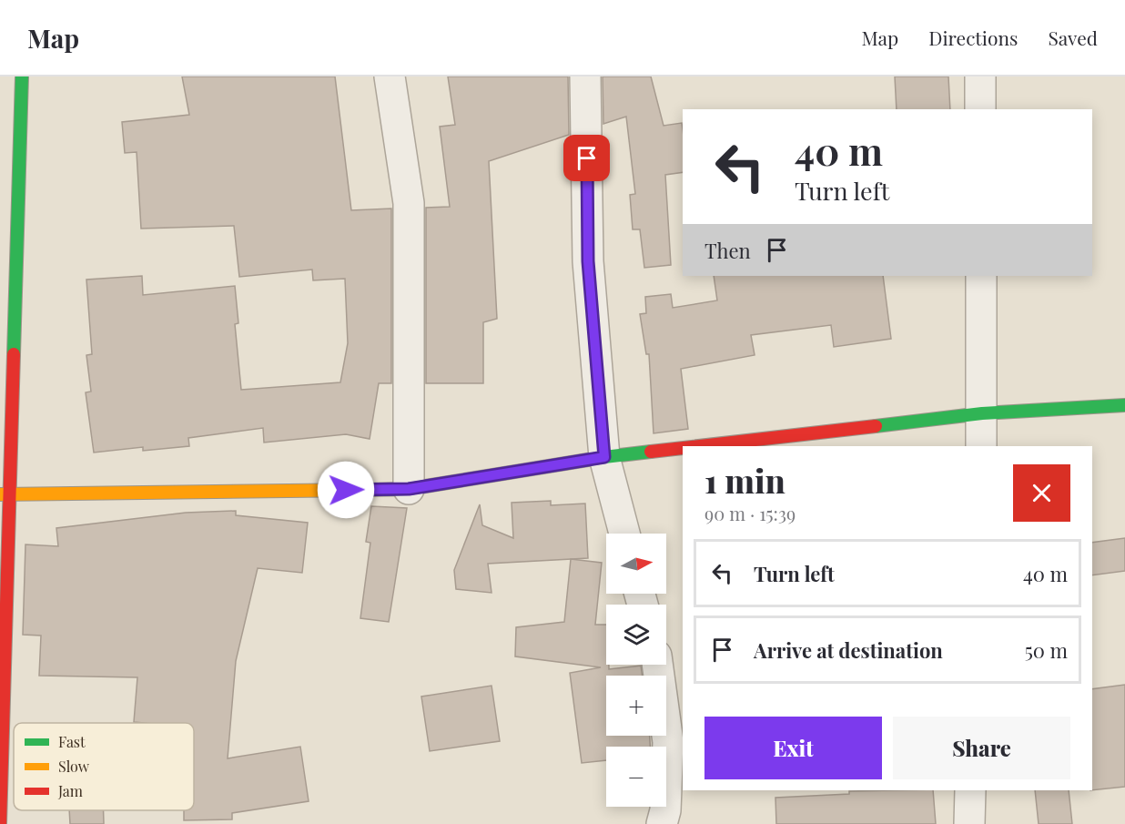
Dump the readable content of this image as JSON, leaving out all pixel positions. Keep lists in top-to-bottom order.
{
  "legend": ["Fast", "Slow", "Jam"],
  "north": "right",
  "page": {
    "header": "Map",
    "nav": ["Map", "Directions", "Saved"],
    "turn": ["40 m", "Turn left"],
    "then": "Then",
    "heading": ["1 min", "90 m · 15:39"],
    "map_buttons": ["+", "−"],
    "list": [
      {
        "name": "Turn left",
        "value": "40 m"
      },
      {
        "name": "Arrive at destination",
        "value": "50 m"
      }
    ],
    "buttons": ["Exit", "Share"]
  }
}
